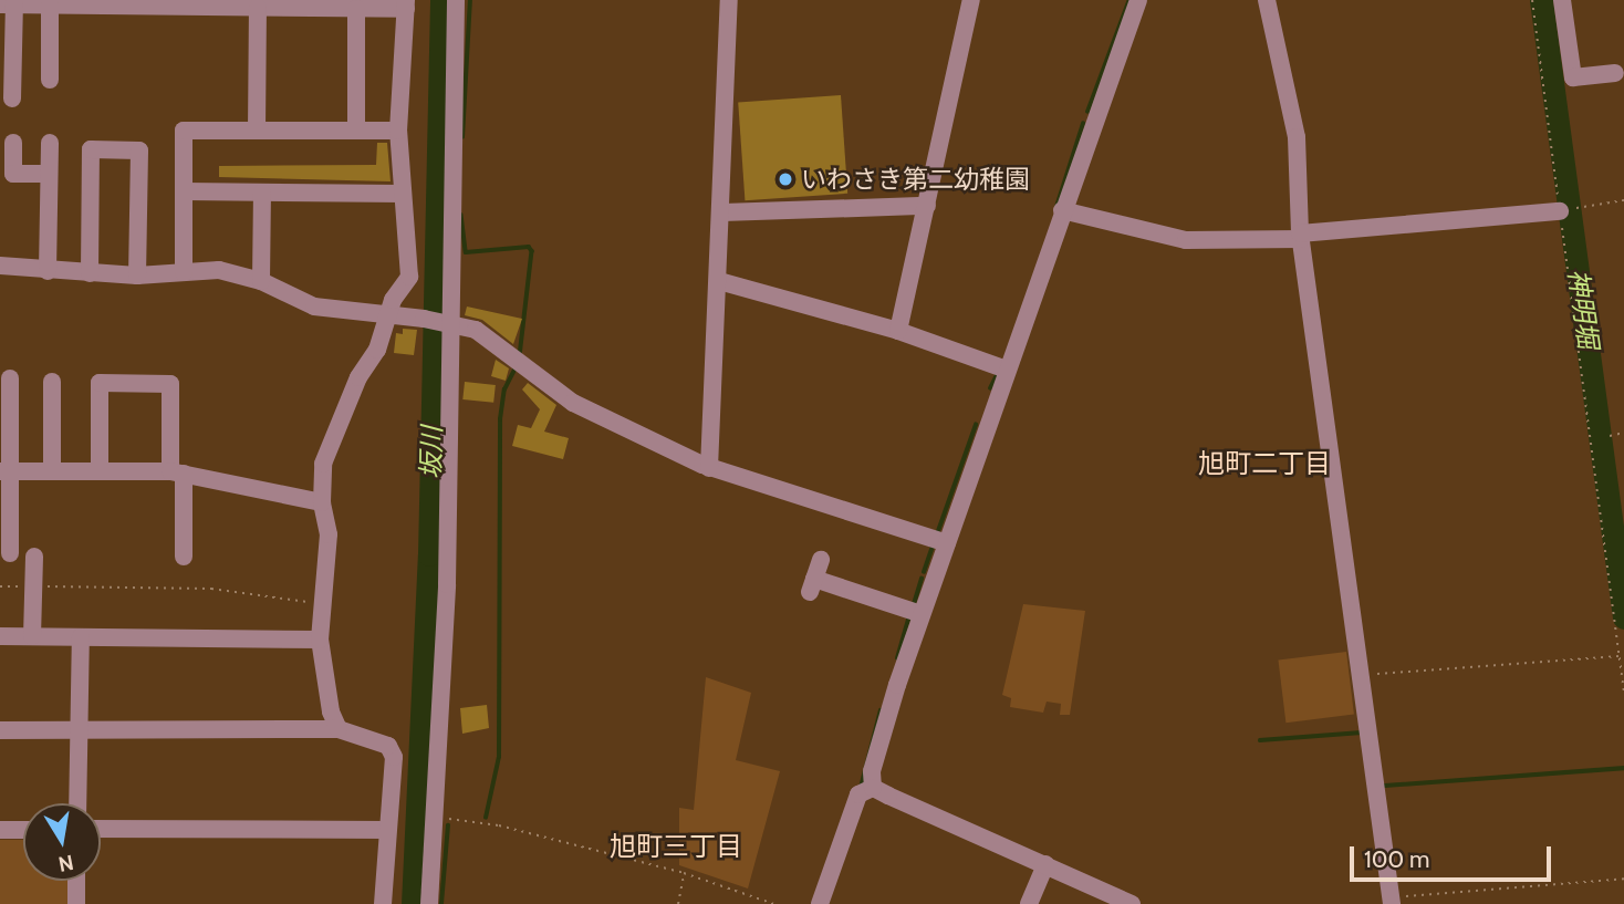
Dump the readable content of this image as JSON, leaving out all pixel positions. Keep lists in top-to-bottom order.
{
  "districts": ["旭町二丁目", "旭町三丁目"],
  "water": ["神明堀", "坂川"],
  "places": ["いわさき第二幼稚園"],
  "scale_bar": "100 m",
  "north": "bottom"
}
